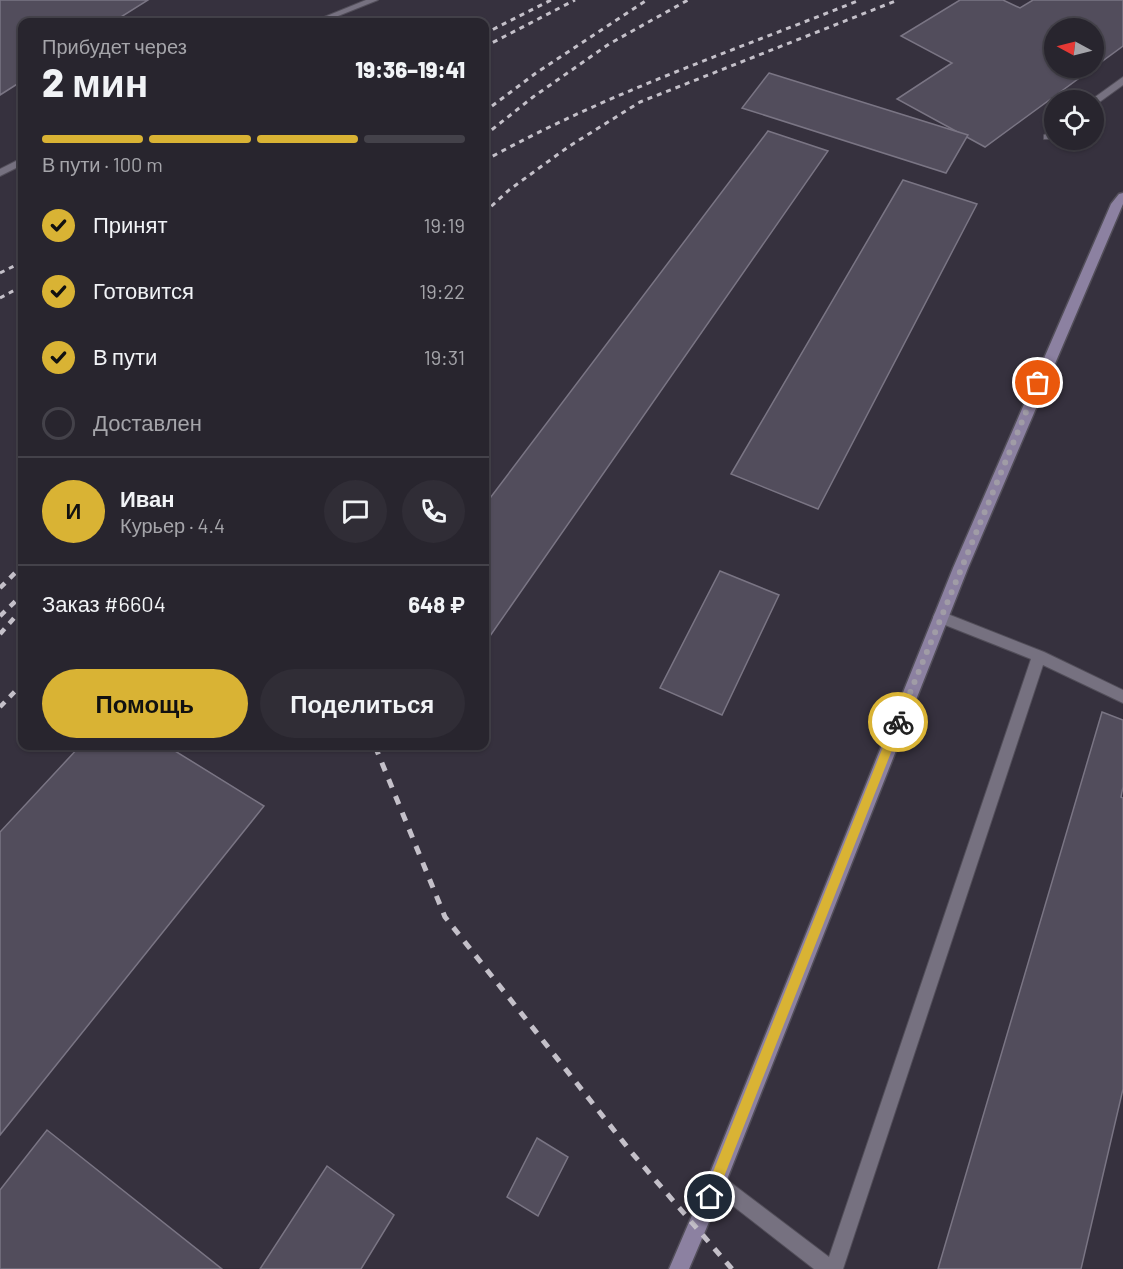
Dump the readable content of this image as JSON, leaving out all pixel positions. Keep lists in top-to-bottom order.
{
  "north": "left",
  "page": {
    "heading": ["2 мин", "Прибудет через", "19:36–19:41"],
    "panel": [
      "Иван",
      "Курьер · 4.4",
      "Заказ #6604",
      "648 ₽"
    ],
    "bar": "В пути · 100 m",
    "list": [
      ["Принят", "19:19"],
      ["Готовится", "19:22"],
      ["В пути", "19:31"],
      "Доставлен"
    ],
    "round": "И",
    "buttons": ["Помощь", "Поделиться"]
  }
}
